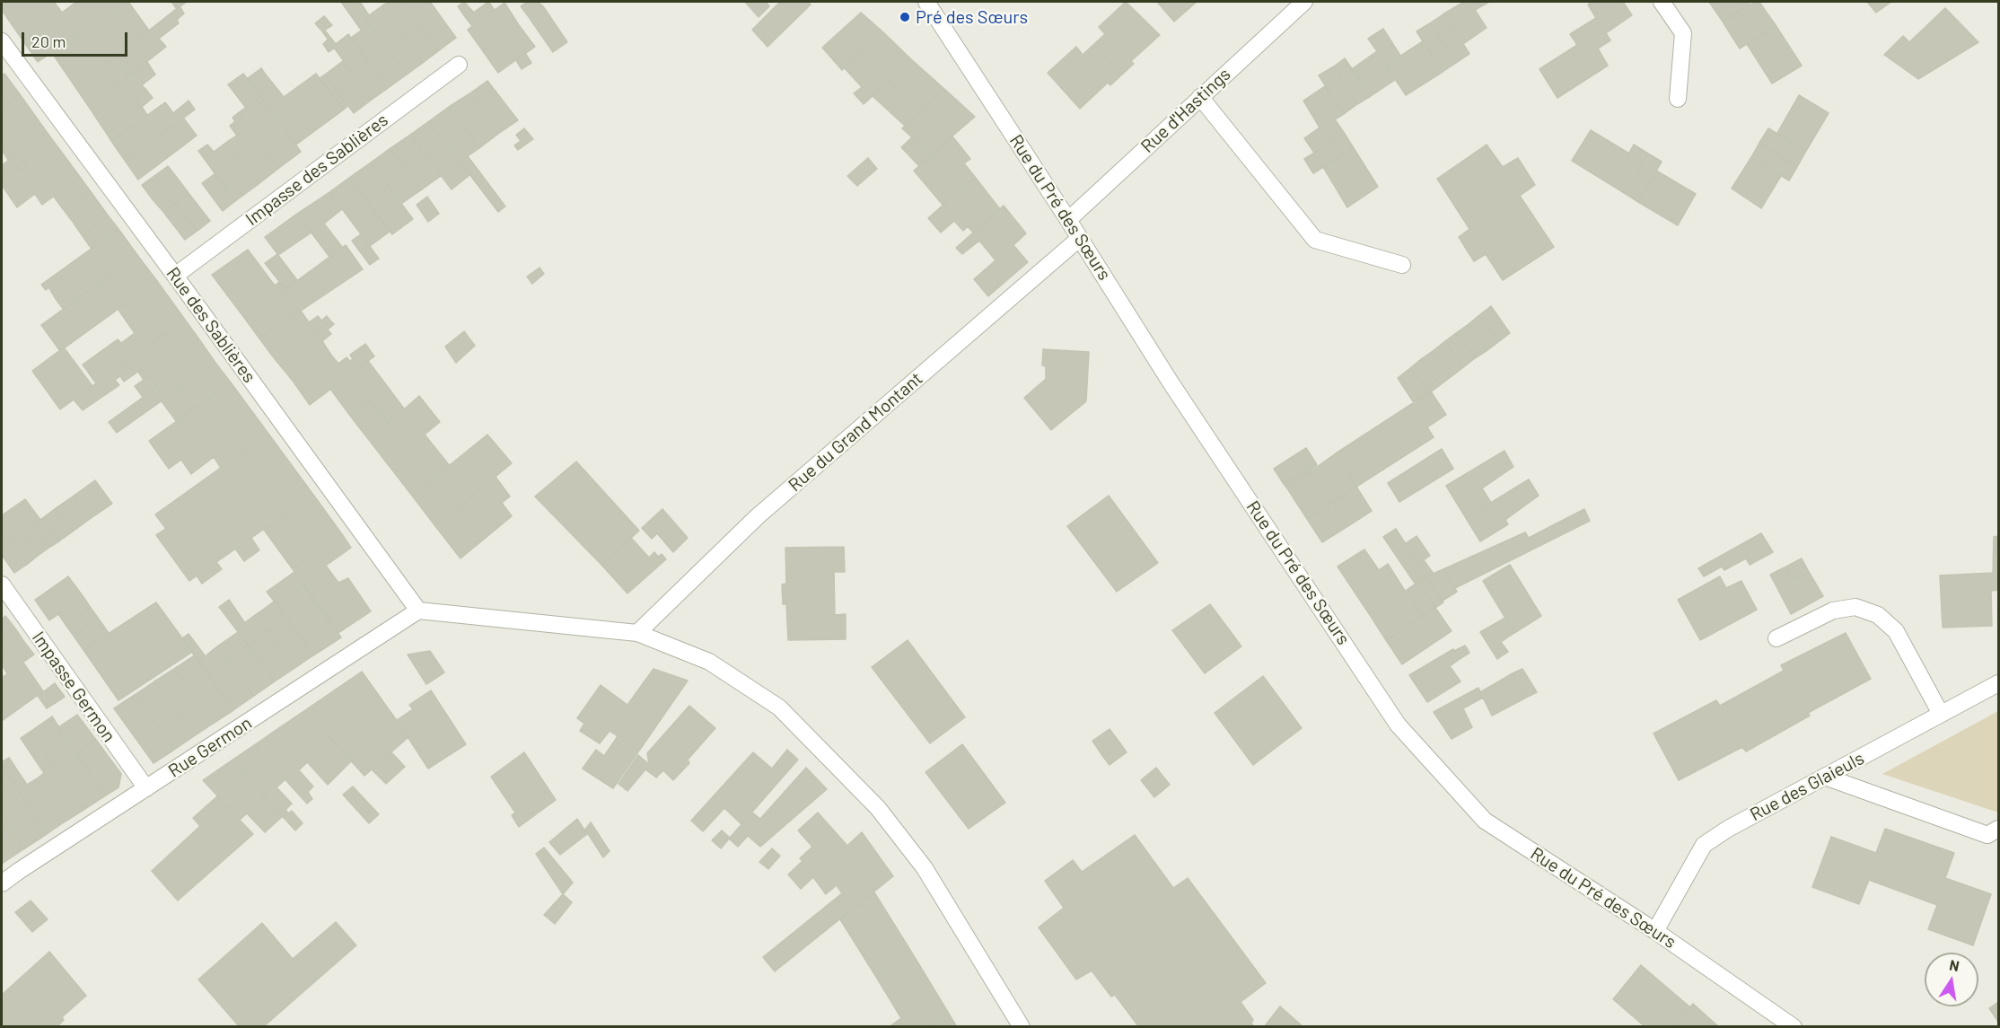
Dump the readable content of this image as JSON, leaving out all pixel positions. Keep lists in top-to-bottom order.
{
  "streets": {
    "street": [
      "Rue d'Hastings",
      "Impasse des Sablières",
      "Rue du Pré des Sœurs",
      "Rue des Sablières",
      "Rue du Grand Montant",
      "Impasse Germon",
      "Rue Germon",
      "Rue des Glaieuls"
    ]
  },
  "crossings": [
    ["Rue d'Hastings", "Rue du Pré des Sœurs"],
    ["Impasse des Sablières", "Rue des Sablières"],
    ["Rue du Pré des Sœurs", "Rue du Grand Montant"],
    ["Rue du Pré des Sœurs", "Rue des Glaieuls"],
    ["Rue des Sablières", "Rue Germon"],
    ["Impasse Germon", "Rue Germon"]
  ],
  "places": ["Pré des Sœurs"],
  "scale_bar": "20 m",
  "north": "top"
}
